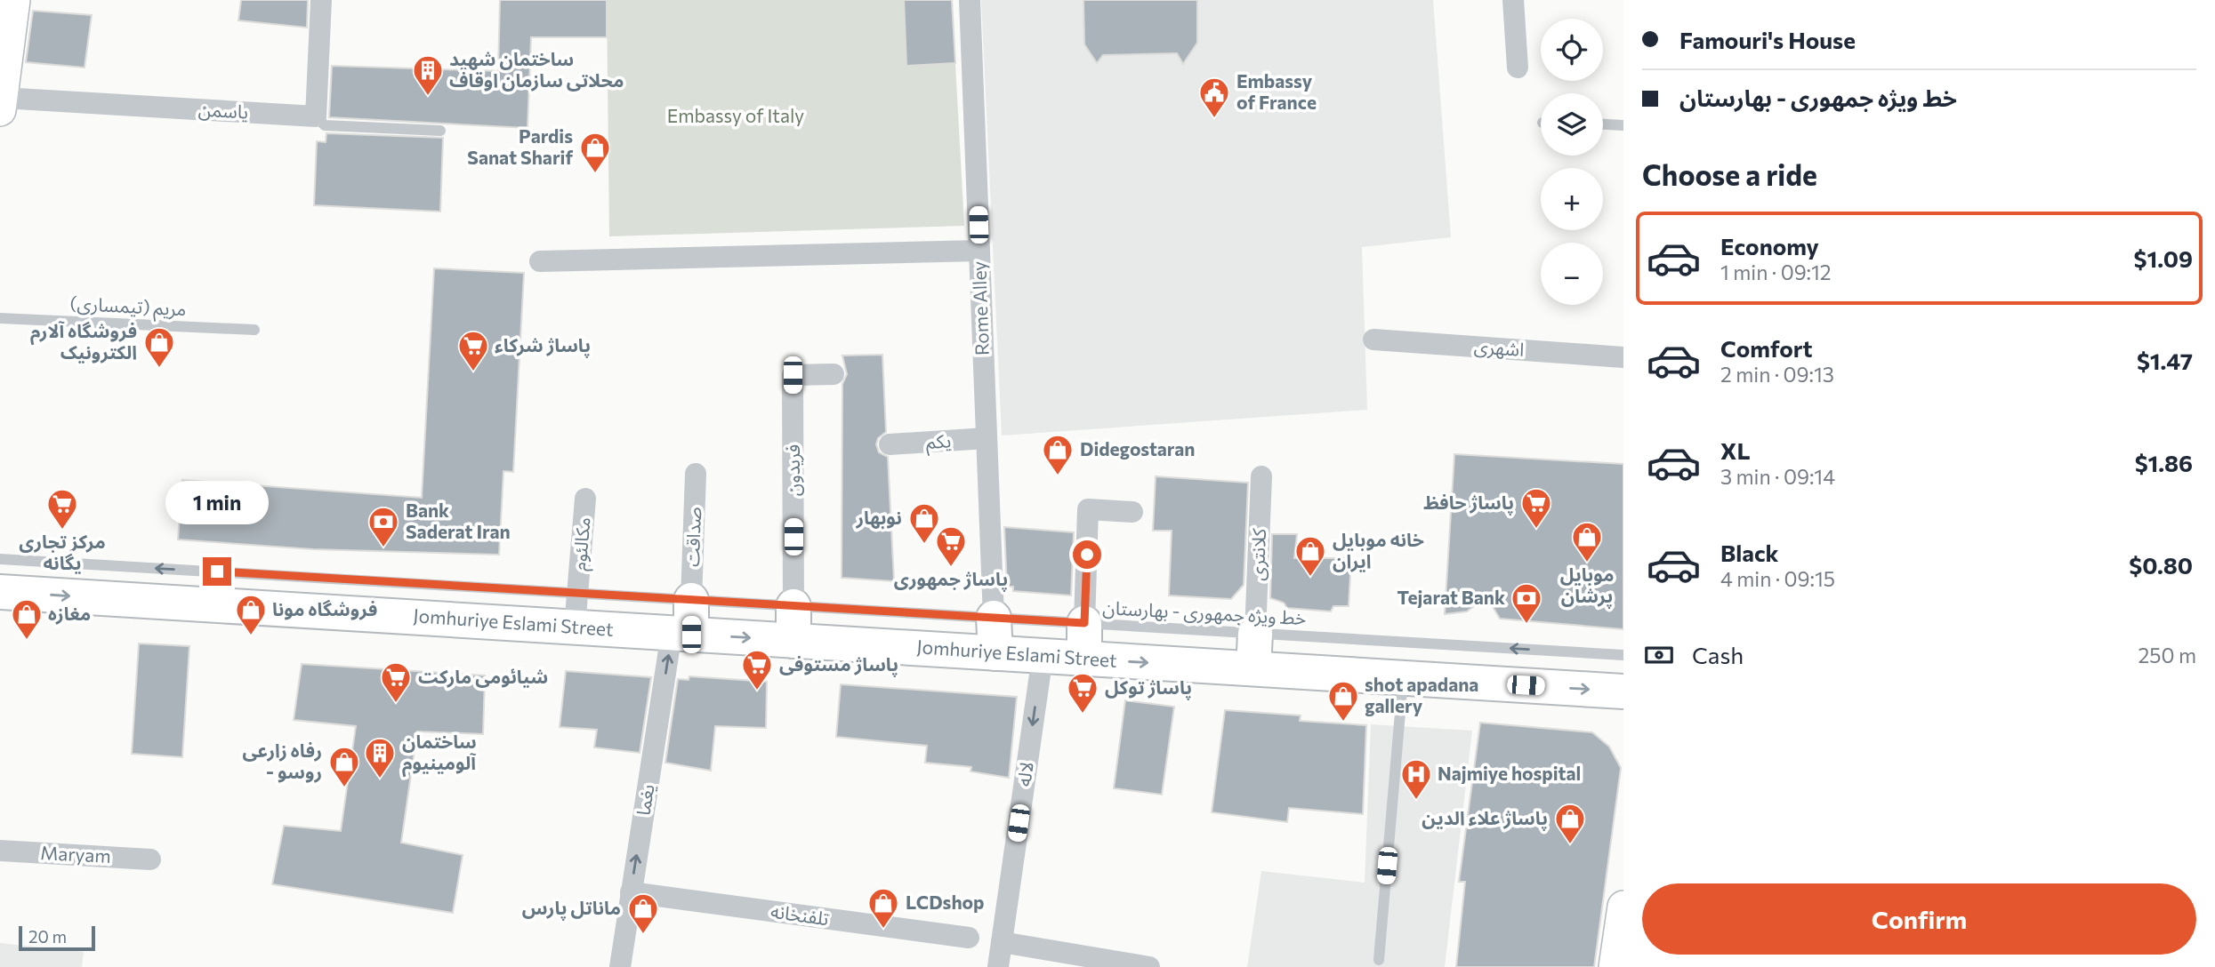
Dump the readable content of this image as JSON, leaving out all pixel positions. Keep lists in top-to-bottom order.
{
  "streets": {
    "main road": ["Jomhuriye Eslami Street"],
    "street": [
      "یاسمن",
      "Rome Alley",
      "اشهری",
      "یکم",
      "فریدون",
      "صداقت",
      "مکالئوم",
      "کلانتری",
      "لاله",
      "یغما",
      "Maryam",
      "تلفنخانه"
    ],
    "lane": ["مریم (تیمساری)", "خط ویژه جمهوری - بهارستان"]
  },
  "crossings": [
    ["Rome Alley", "یکم"],
    ["Rome Alley", "خط ویژه جمهوری - بهارستان"],
    ["فریدون", "خط ویژه جمهوری - بهارستان"],
    ["صداقت", "خط ویژه جمهوری - بهارستان"],
    ["مکالئوم", "خط ویژه جمهوری - بهارستان"],
    ["مکالئوم", "Jomhuriye Eslami Street"],
    ["کلانتری", "خط ویژه جمهوری - بهارستان"],
    ["Jomhuriye Eslami Street", "لاله"],
    ["Jomhuriye Eslami Street", "یغما"],
    ["یغما", "تلفنخانه"]
  ],
  "one_way": [
    "خط ویژه جمهوری - بهارستان",
    "Jomhuriye Eslami Street",
    "لاله",
    "یغما"
  ],
  "parks": ["Embassy of Italy"],
  "places": {
    "building": ["ساختمان شهید محلاتی سازمان اوقاف", "ساختمان آلومینیوم"],
    "public building": ["Embassy of France"],
    "shop": [
      "Pardis Sanat Sharif",
      "فروشگاه آلارم الکترونیک",
      "Didegostaran",
      "نوبهار",
      "موبایل پرشان",
      "خانه موبایل ایران",
      "فروشگاه مونا",
      "مغازه",
      "shot apadana gallery",
      "رفاه زارعی - روسو",
      "پاساژ علاء الدین",
      "LCDshop",
      "ماناتل پارس"
    ],
    "supermarket": [
      "پاساژ شرکاء",
      "پاساژ حافظ",
      "مرکز تجاری یگانه",
      "پاساژ جمهوری",
      "پاساژ مستوفی",
      "شیائومی مارکت",
      "پاساژ توکل"
    ],
    "bank": ["Bank Saderat Iran", "Tejarat Bank"],
    "hospital": ["Najmiye hospital"]
  },
  "scale_bar": "20 m",
  "page": {
    "banner": ["Famouri's House", "خط ویژه جمهوری - بهارستان"],
    "map_buttons": ["+", "−"],
    "heading": "Choose a ride",
    "list": [
      {
        "name": "Economy",
        "note": "1 min · 09:12",
        "value": "$1.09"
      },
      {
        "name": "Comfort",
        "note": "2 min · 09:13",
        "value": "$1.47"
      },
      {
        "name": "XL",
        "note": "3 min · 09:14",
        "value": "$1.86"
      },
      {
        "name": "Black",
        "note": "4 min · 09:15",
        "value": "$0.80"
      }
    ],
    "bubble": "1 min",
    "pay": ["Cash", "250 m"],
    "buttons": "Confirm",
    "scale": "20 m"
  }
}
